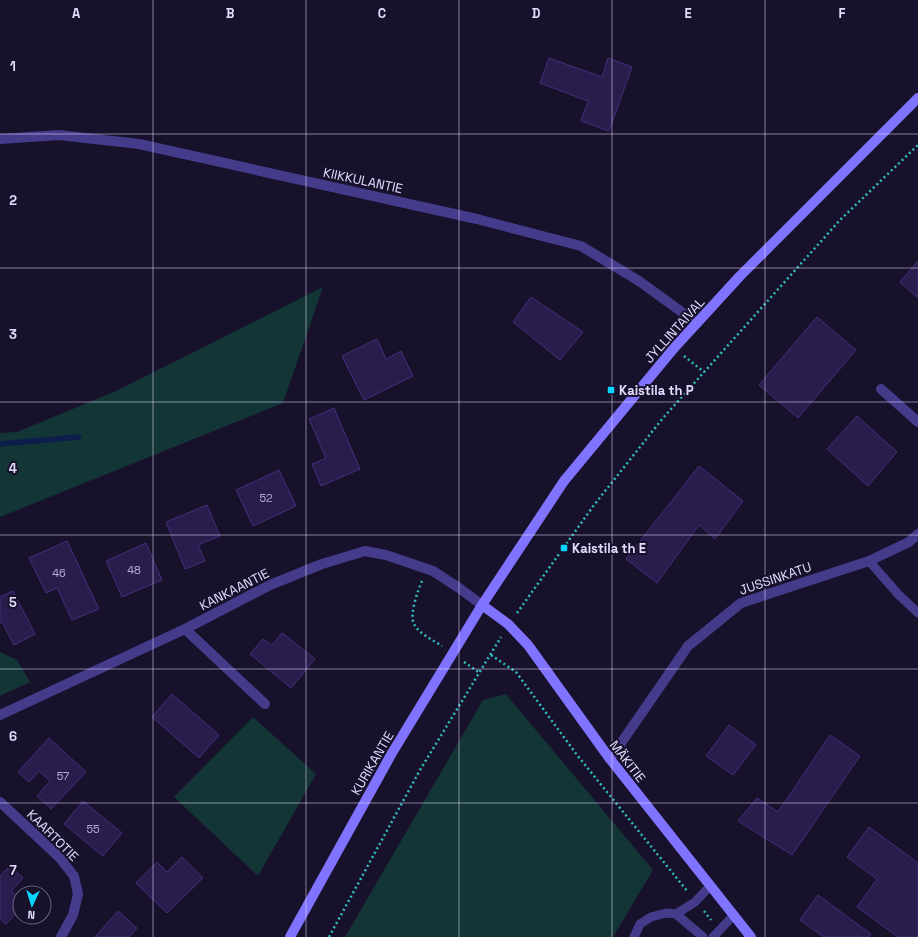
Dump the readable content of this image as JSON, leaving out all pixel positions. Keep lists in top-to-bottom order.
{
  "streets": {
    "street": [
      "KIIKKULANTIE",
      "JYLLINTAIVAL",
      "JUSSINKATU",
      "KANKAANTIE",
      "MÄKITIE",
      "KURIKANTIE",
      "KAARTOTIE"
    ]
  },
  "crossings": [
    ["KIIKKULANTIE", "JYLLINTAIVAL"],
    ["JYLLINTAIVAL", "KANKAANTIE"],
    ["JYLLINTAIVAL", "MÄKITIE"],
    ["JYLLINTAIVAL", "KURIKANTIE"],
    ["JUSSINKATU", "MÄKITIE"],
    ["KANKAANTIE", "MÄKITIE"],
    ["KANKAANTIE", "KURIKANTIE"],
    ["MÄKITIE", "KURIKANTIE"]
  ],
  "places": {
    "transit": ["Kaistila th P", "Kaistila th E"]
  },
  "house_numbers": [
    "52",
    "48",
    "46",
    "57",
    "55"
  ],
  "north": "bottom",
  "grid": {
    "columns": [
      "A",
      "B",
      "C",
      "D",
      "E",
      "F"
    ],
    "rows": [
      "1",
      "2",
      "3",
      "4",
      "5",
      "6",
      "7"
    ]
  }
}
